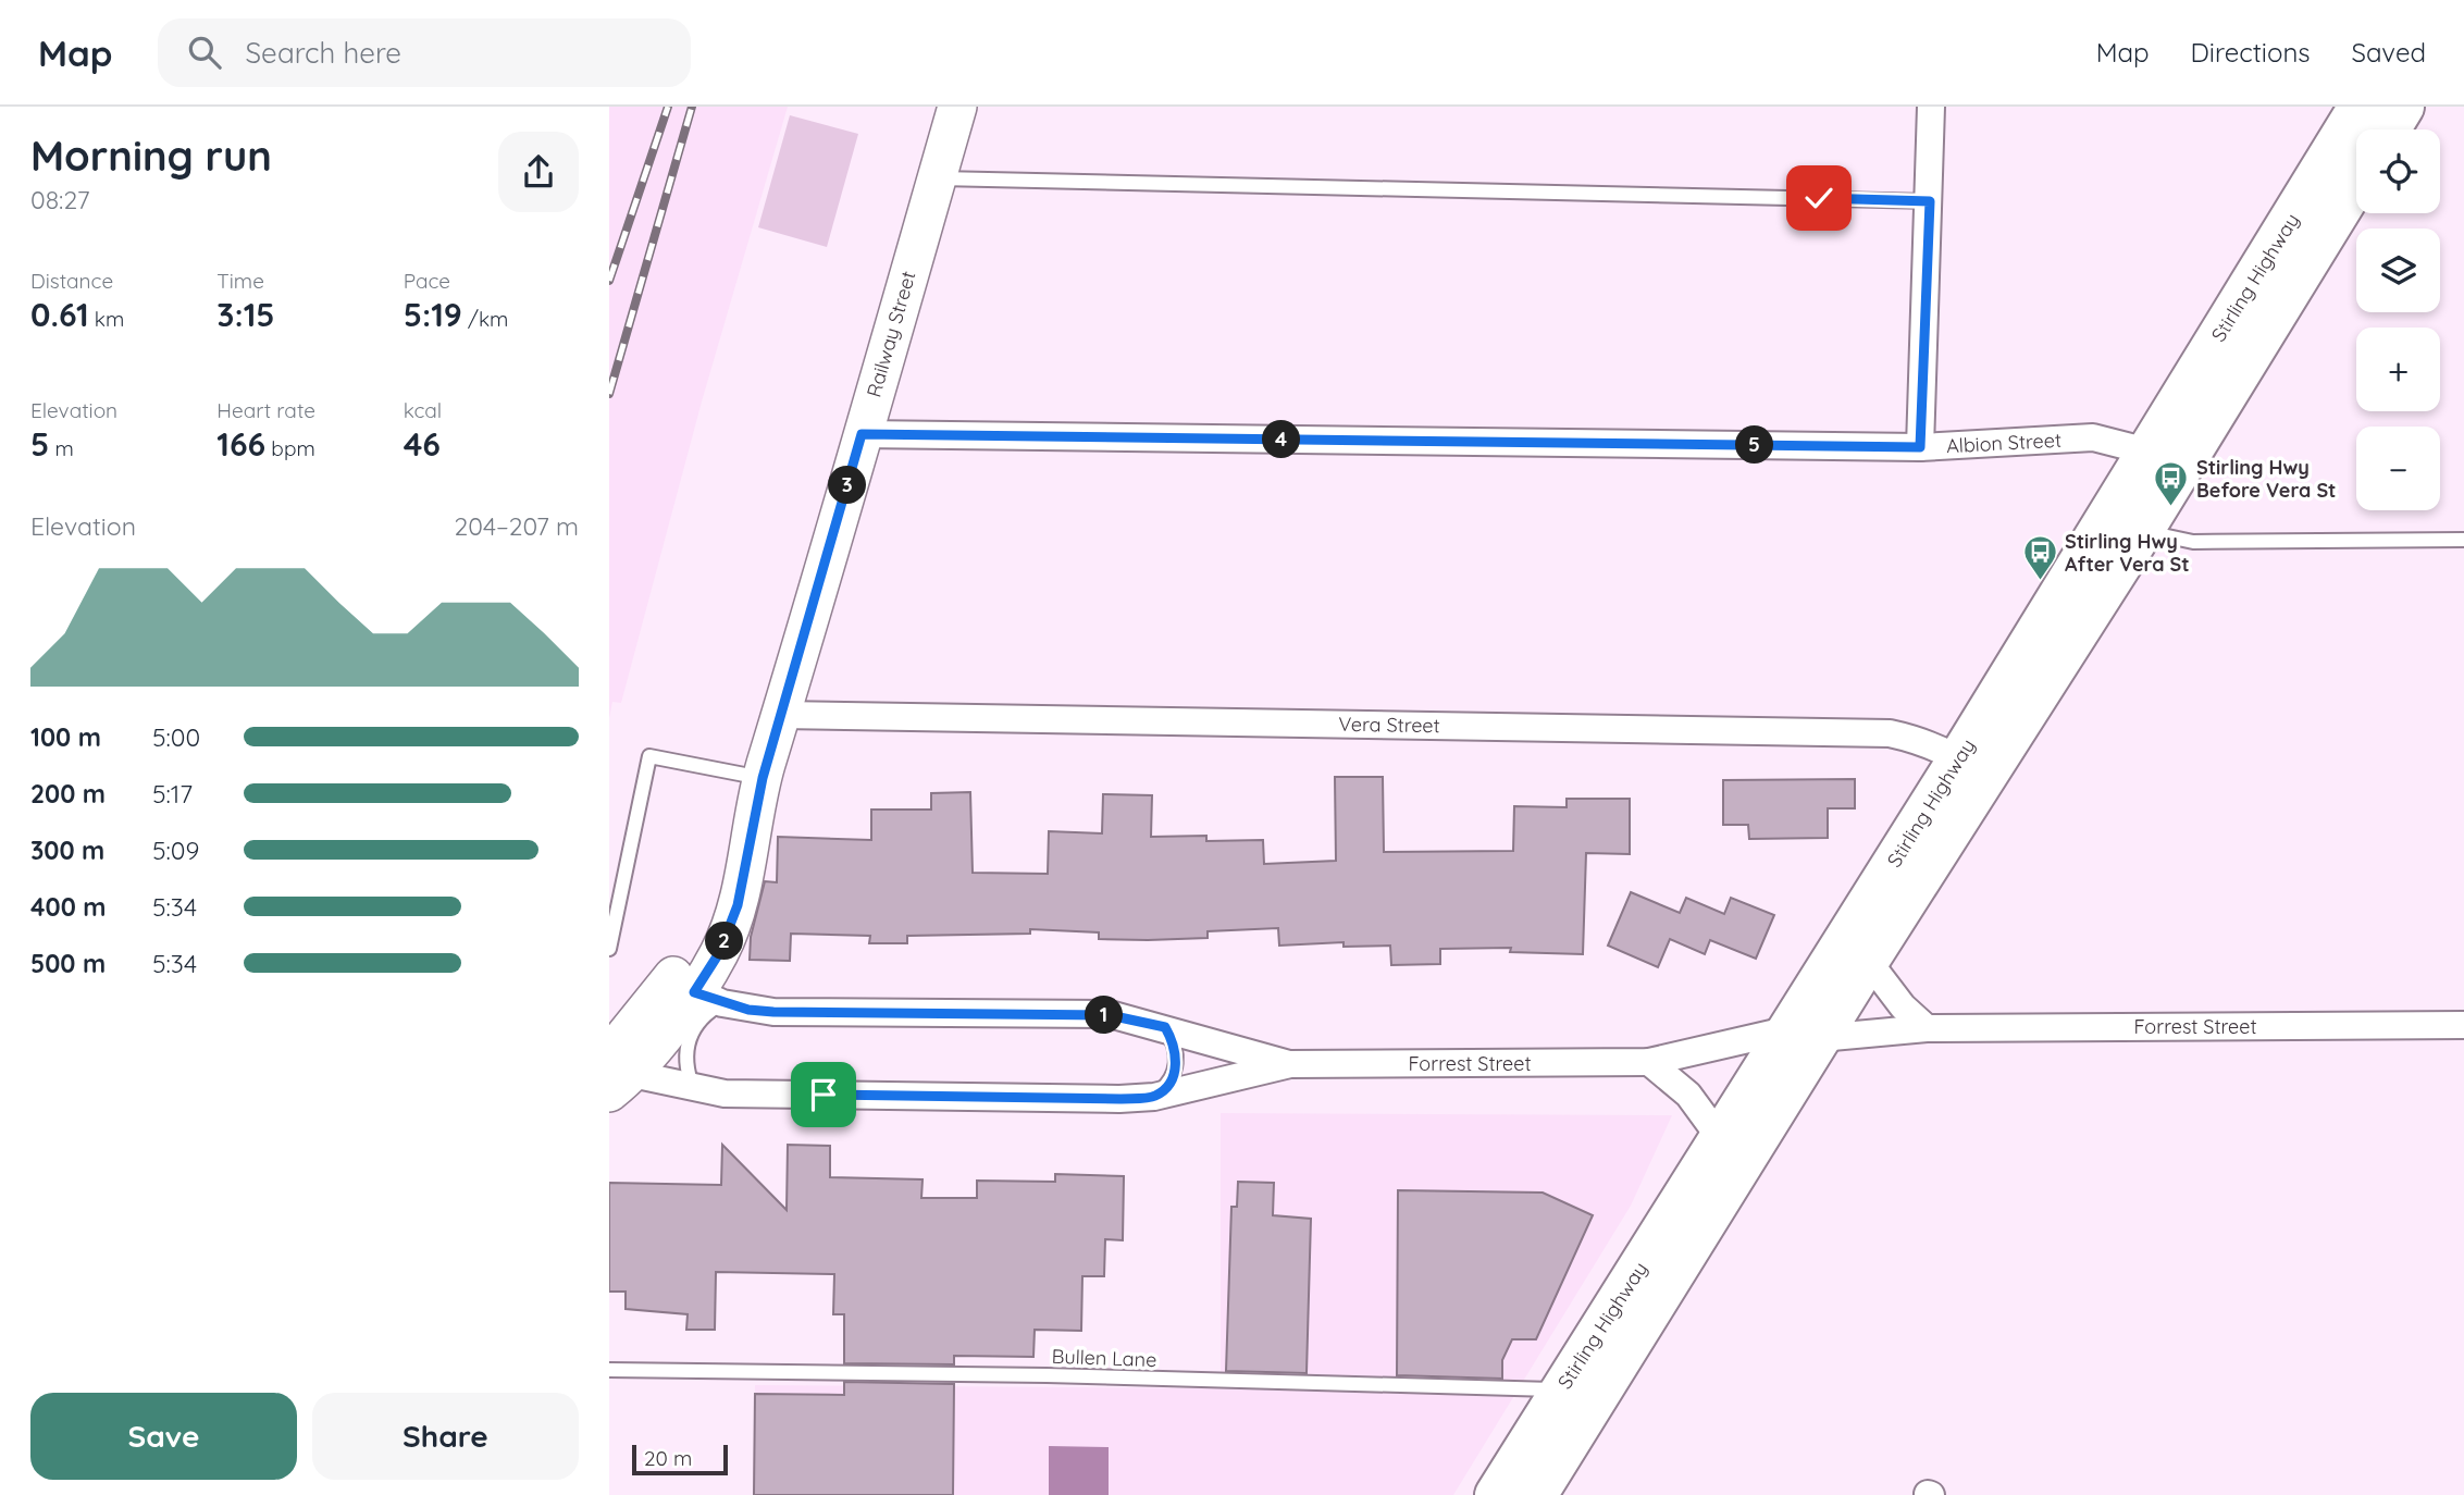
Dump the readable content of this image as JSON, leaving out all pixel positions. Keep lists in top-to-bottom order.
{
  "streets": {
    "highway": ["Stirling Highway"],
    "street": [
      "Railway Street",
      "Albion Street",
      "Vera Street",
      "Forrest Street"
    ],
    "lane": ["Bullen Lane"]
  },
  "crossings": [
    ["Stirling Highway", "Albion Street"],
    ["Stirling Highway", "Vera Street"],
    ["Stirling Highway", "Forrest Street"],
    ["Stirling Highway", "Bullen Lane"],
    ["Railway Street", "Albion Street"],
    ["Railway Street", "Vera Street"],
    ["Railway Street", "Forrest Street"]
  ],
  "places": {
    "bus stop": ["Stirling Hwy Before Vera St", "Stirling Hwy After Vera St"]
  },
  "scale_bar": "20 m",
  "page": {
    "header": "Map",
    "search": "Search here",
    "nav": ["Map", "Directions", "Saved"],
    "heading": ["Morning run", "08:27"],
    "map_buttons": ["+", "−"],
    "stats": [
      ["Distance", "0.61 km"],
      ["Time", "3:15"],
      ["Pace", "5:19 /km"],
      ["Elevation", "5 m"],
      ["Heart rate", "166 bpm"],
      ["kcal", "46"]
    ],
    "pins": [
      "4",
      "5",
      "3",
      "2",
      "1"
    ],
    "chart": ["Elevation", "204–207 m"],
    "list": [
      {
        "name": "100 m",
        "note": "5:00"
      },
      {
        "name": "200 m",
        "note": "5:17"
      },
      {
        "name": "300 m",
        "note": "5:09"
      },
      {
        "name": "400 m",
        "note": "5:34"
      },
      {
        "name": "500 m",
        "note": "5:34"
      }
    ],
    "buttons": ["Save", "Share"],
    "scale": "20 m"
  }
}
